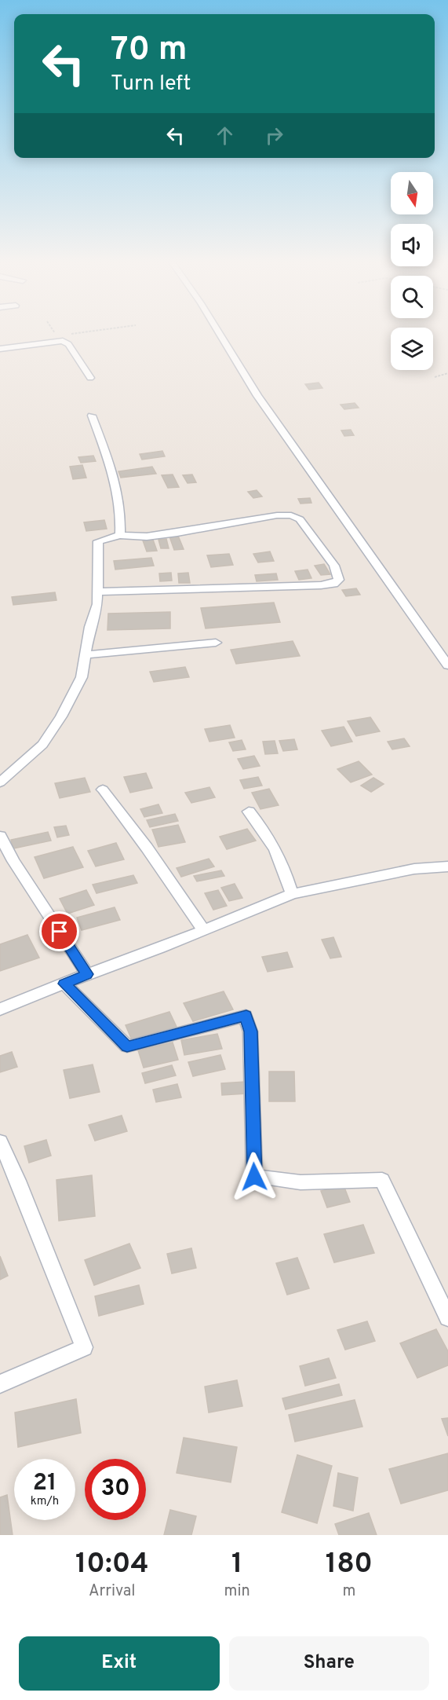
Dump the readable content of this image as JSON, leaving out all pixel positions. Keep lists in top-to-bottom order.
{
  "north": "bottom",
  "page": {
    "turn": ["70 m", "Turn left"],
    "speed": "21 km/h",
    "limit": "30",
    "eta": [
      "10:04",
      "Arrival",
      "1",
      "min",
      "180",
      "m"
    ],
    "buttons": ["Exit", "Share"]
  }
}
